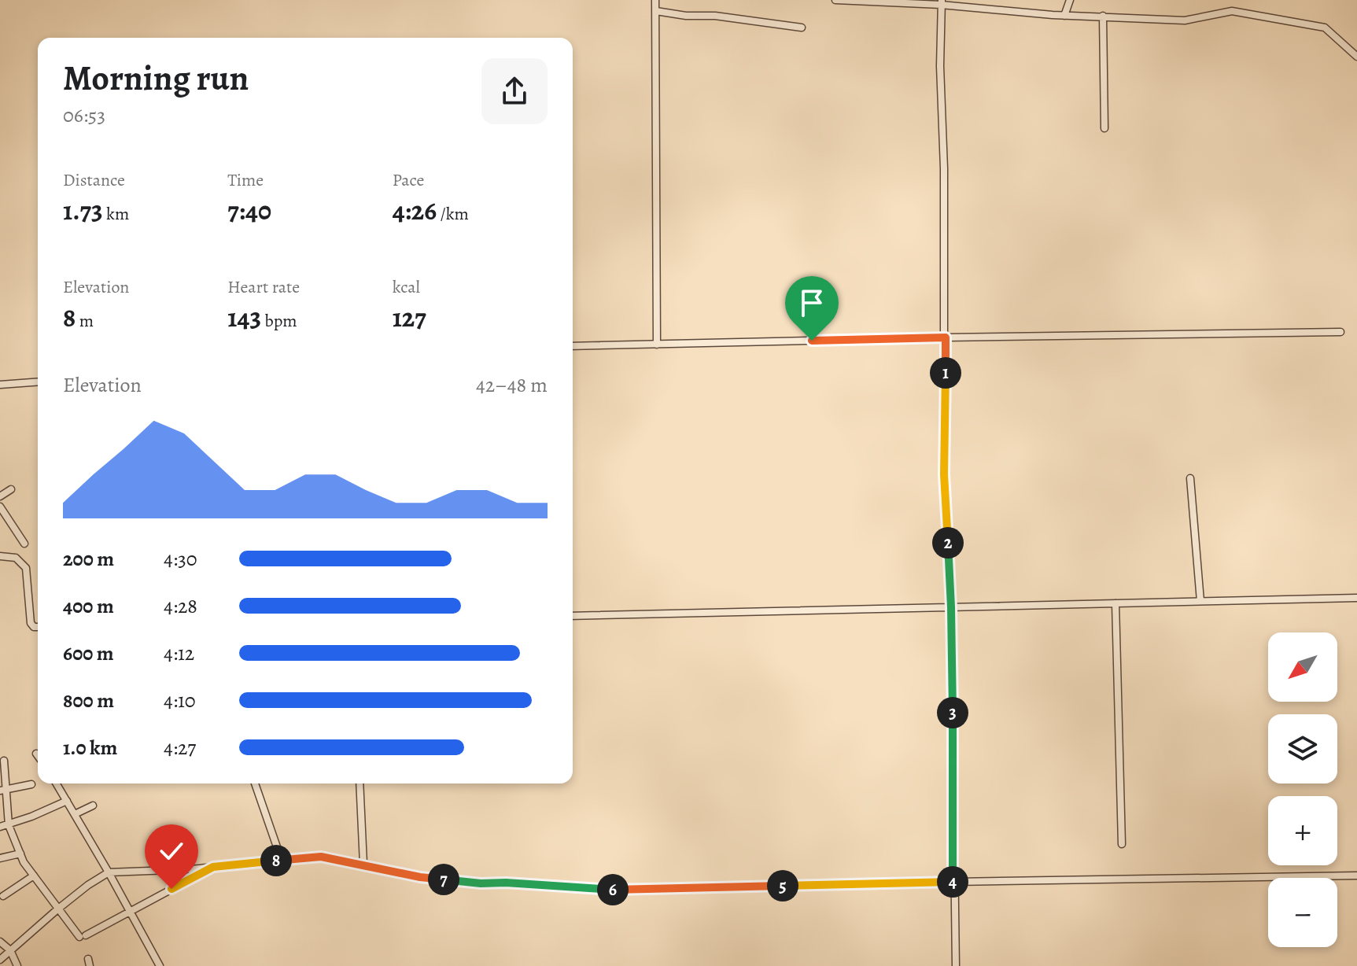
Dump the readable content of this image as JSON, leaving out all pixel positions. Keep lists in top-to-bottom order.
{
  "north": "bottom left",
  "page": {
    "heading": ["Morning run", "06:53"],
    "stats": [
      ["Distance", "1.73 km"],
      ["Time", "7:40"],
      ["Pace", "4:26 /km"],
      ["Elevation", "8 m"],
      ["Heart rate", "143 bpm"],
      ["kcal", "127"]
    ],
    "pins": [
      "1",
      "2",
      "3",
      "8",
      "7",
      "4",
      "5",
      "6"
    ],
    "chart": ["Elevation", "42–48 m"],
    "list": [
      {
        "name": "200 m",
        "note": "4:30"
      },
      {
        "name": "400 m",
        "note": "4:28"
      },
      {
        "name": "600 m",
        "note": "4:12"
      },
      {
        "name": "800 m",
        "note": "4:10"
      },
      {
        "name": "1.0 km",
        "note": "4:27"
      }
    ],
    "map_buttons": ["+", "−"]
  }
}
